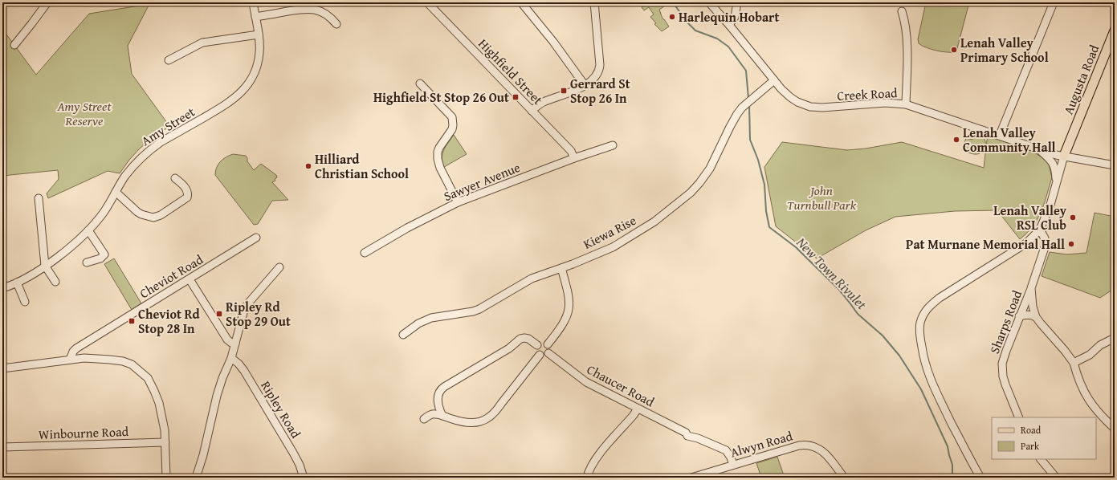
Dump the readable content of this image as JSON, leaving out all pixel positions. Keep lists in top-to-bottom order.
{
  "streets": {
    "main road": ["Augusta Road"],
    "street": [
      "Highfield Street",
      "Creek Road",
      "Amy Street",
      "Sawyer Avenue",
      "Kiewa Rise",
      "Cheviot Road",
      "Sharps Road",
      "Chaucer Road",
      "Ripley Road",
      "Winbourne Road",
      "Alwyn Road"
    ]
  },
  "crossings": [
    ["Highfield Street", "Sawyer Avenue"],
    ["Augusta Road", "Creek Road"],
    ["Creek Road", "Kiewa Rise"],
    ["Chaucer Road", "Alwyn Road"]
  ],
  "water": ["New Town Rivulet"],
  "parks": ["Amy Street Reserve", "John Turnbull Park"],
  "places": {
    "other": [
      "Harlequin Hobart",
      "Lenah Valley Primary School",
      "Lenah Valley Community Hall",
      "Hilliard Christian School",
      "Lenah Valley RSL Club",
      "Pat Murnane Memorial Hall"
    ],
    "transit": [
      "Gerrard St Stop 26 In",
      "Highfield St Stop 26 Out",
      "Ripley Rd Stop 29 Out",
      "Cheviot Rd Stop 28 In"
    ]
  },
  "legend": ["Road", "Park"]
}
